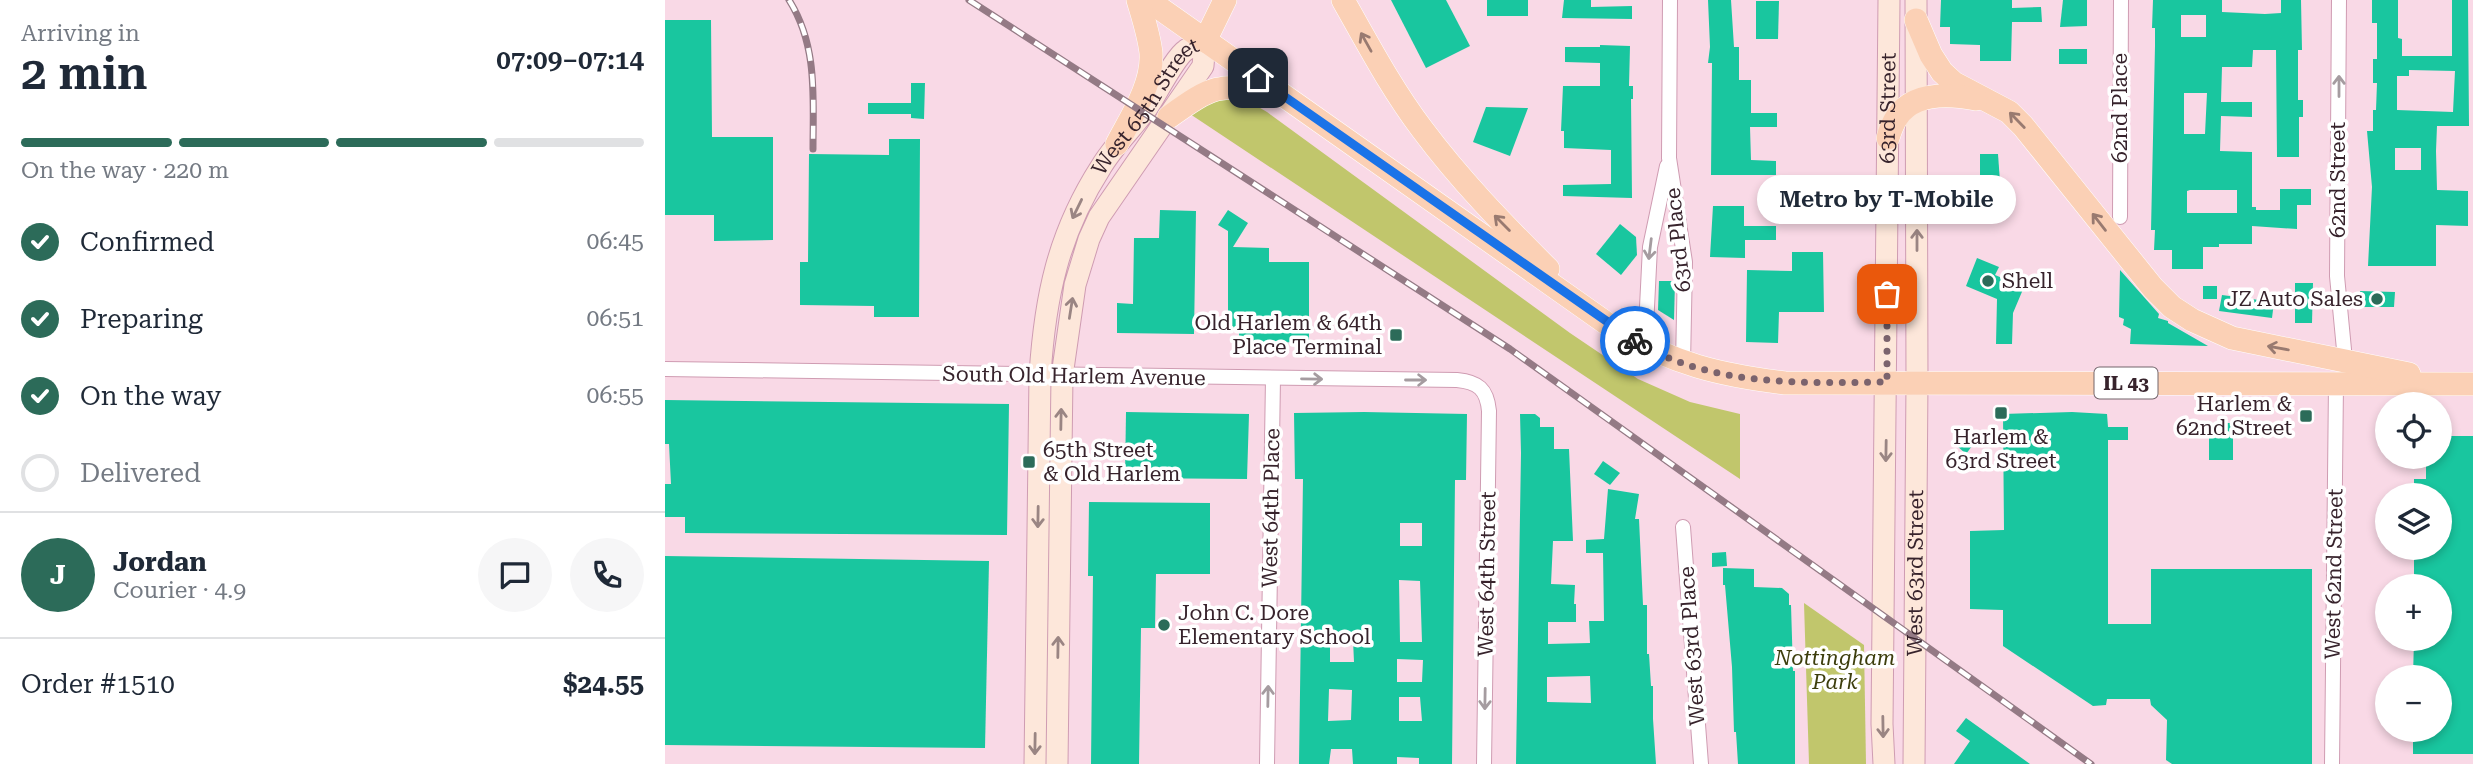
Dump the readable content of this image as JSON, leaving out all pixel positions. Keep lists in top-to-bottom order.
{
  "streets": {
    "main road": ["IL 43"],
    "street": [
      "63rd Street",
      "62nd Place",
      "West 65th Street",
      "62nd Street",
      "63rd Place",
      "South Old Harlem Avenue",
      "West 64th Place",
      "West 63rd Street",
      "West 64th Street",
      "West 62nd Street",
      "West 63rd Place"
    ]
  },
  "crossings": [
    ["63rd Street", "IL 43"],
    ["63rd Street", "West 63rd Street"],
    ["West 65th Street", "South Old Harlem Avenue"],
    ["West 65th Street", "IL 43"],
    ["63rd Place", "IL 43"],
    ["South Old Harlem Avenue", "West 64th Place"],
    ["South Old Harlem Avenue", "West 64th Street"],
    ["IL 43", "West 63rd Street"],
    ["IL 43", "West 62nd Street"]
  ],
  "one_way": ["62nd Street", "West 64th Place", "West 64th Street"],
  "parks": ["Nottingham Park"],
  "places": {
    "other": [
      "Shell",
      "Metro by T-Mobile",
      "JZ Auto Sales",
      "John C. Dore Elementary School"
    ],
    "transit": [
      "Old Harlem & 64th Place Terminal",
      "Harlem & 63rd Street",
      "Harlem & 62nd Street",
      "65th Street & Old Harlem"
    ]
  },
  "page": {
    "heading": ["2 min", "Arriving in", "07:09–07:14"],
    "panel": [
      "Jordan",
      "Courier · 4.9",
      "Order #1510",
      "$24.55"
    ],
    "bar": "On the way · 220 m",
    "bubble": "Metro by T-Mobile",
    "list": [
      ["Confirmed", "06:45"],
      ["Preparing", "06:51"],
      ["On the way", "06:55"],
      "Delivered"
    ],
    "map_buttons": ["+", "−"],
    "round": "J"
  }
}
